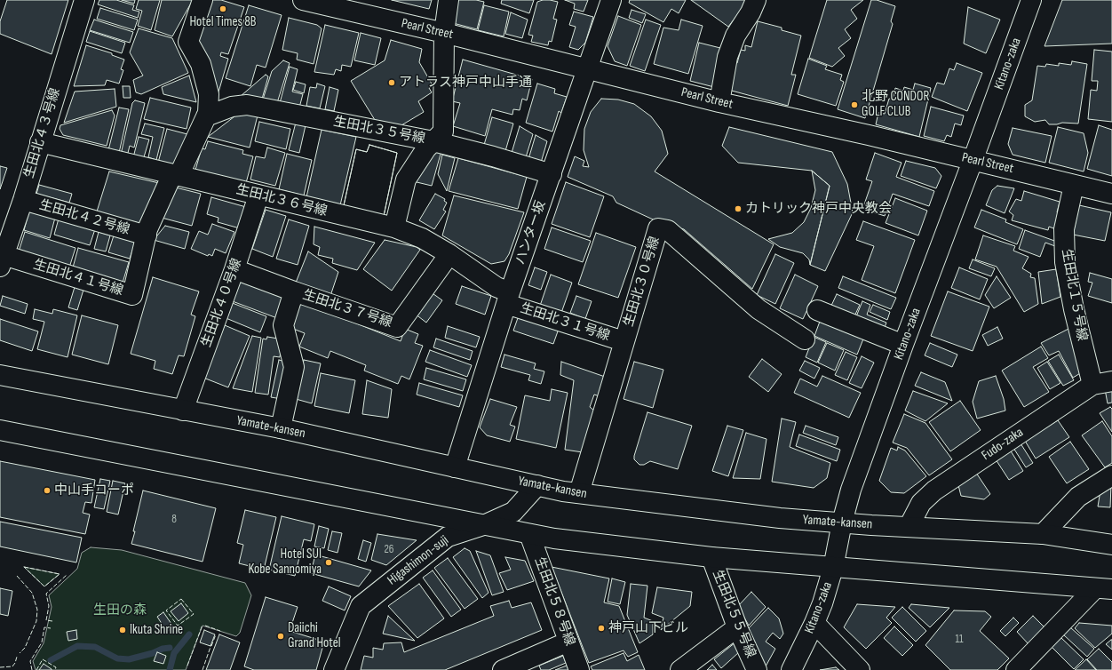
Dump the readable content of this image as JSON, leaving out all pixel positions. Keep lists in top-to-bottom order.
{
  "streets": {
    "street": [
      "Pearl Street",
      "Kitano-zaka",
      "生田北３５号線",
      "生田北４３号線",
      "生田北３６号線",
      "生田北４２号線",
      "ハンター坂",
      "生田北４１号線",
      "生田北３０号線",
      "生田北１５号線",
      "生田北４０号線",
      "生田北３７号線",
      "生田北３１号線",
      "Yamate-kansen",
      "Fudo-zaka",
      "Higashimon-suji",
      "生田北５８号線",
      "生田北５５号線"
    ]
  },
  "crossings": [
    ["Pearl Street", "Kitano-zaka"],
    ["Pearl Street", "ハンター坂"],
    ["Pearl Street", "生田北１５号線"],
    ["Kitano-zaka", "Yamate-kansen"],
    ["生田北３５号線", "ハンター坂"],
    ["生田北３５号線", "生田北４１号線"],
    ["生田北４３号線", "生田北３６号線"],
    ["生田北４３号線", "生田北４２号線"],
    ["生田北４３号線", "生田北４１号線"],
    ["生田北３６号線", "ハンター坂"],
    ["生田北３６号線", "生田北４１号線"],
    ["生田北３６号線", "生田北４０号線"],
    ["生田北３６号線", "生田北３７号線"],
    ["生田北３６号線", "生田北３１号線"],
    ["生田北４２号線", "生田北４１号線"],
    ["ハンター坂", "生田北３１号線"],
    ["ハンター坂", "Yamate-kansen"],
    ["生田北３０号線", "生田北３１号線"],
    ["生田北３０号線", "Yamate-kansen"],
    ["生田北１５号線", "Fudo-zaka"],
    ["生田北４０号線", "生田北３７号線"],
    ["生田北４０号線", "Yamate-kansen"],
    ["Yamate-kansen", "Fudo-zaka"],
    ["Yamate-kansen", "Higashimon-suji"]
  ],
  "parks": ["生田の森"],
  "places": [
    "Hotel Times 8B",
    "アトラス神戸中山手通",
    "北野 CONDOR GOLF CLUB",
    "カトリック神戸中央教会",
    "中山手コーポ",
    "Hotel SUI Kobe Sannomiya",
    "神戸山下ビル",
    "Ikuta Shrine",
    "Daiichi Grand Hotel"
  ],
  "house_numbers": ["8", "26", "11"]
}
